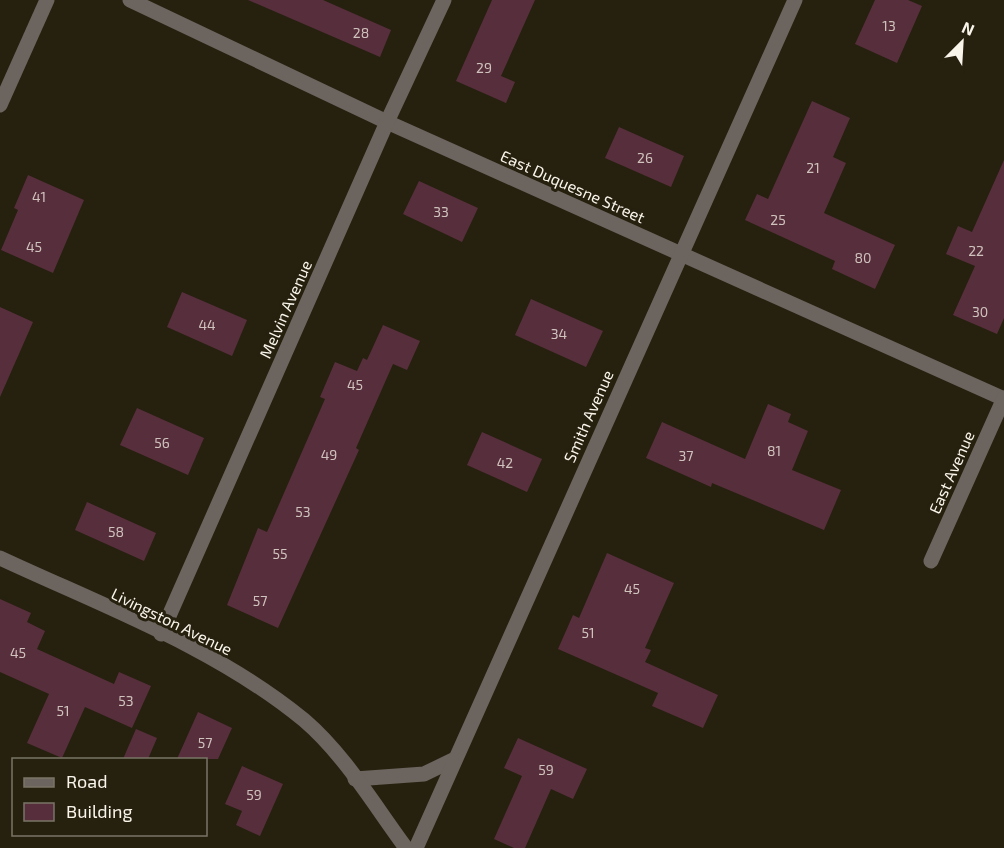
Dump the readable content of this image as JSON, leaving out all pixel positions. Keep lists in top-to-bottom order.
{
  "streets": {
    "street": [
      "East Duquesne Street",
      "Melvin Avenue",
      "Smith Avenue",
      "East Avenue",
      "Livingston Avenue"
    ]
  },
  "crossings": [
    ["East Duquesne Street", "Melvin Avenue"],
    ["East Duquesne Street", "Smith Avenue"],
    ["East Duquesne Street", "East Avenue"],
    ["Melvin Avenue", "Livingston Avenue"]
  ],
  "house_numbers": [
    "13",
    "28",
    "29",
    "26",
    "21",
    "41",
    "33",
    "25",
    "45",
    "22",
    "80",
    "30",
    "44",
    "34",
    "45",
    "56",
    "81",
    "49",
    "37",
    "42",
    "53",
    "58",
    "55",
    "45",
    "57",
    "51",
    "45",
    "53",
    "51",
    "57",
    "59",
    "59"
  ],
  "legend": ["Road", "Building"],
  "north": "top right"
}
